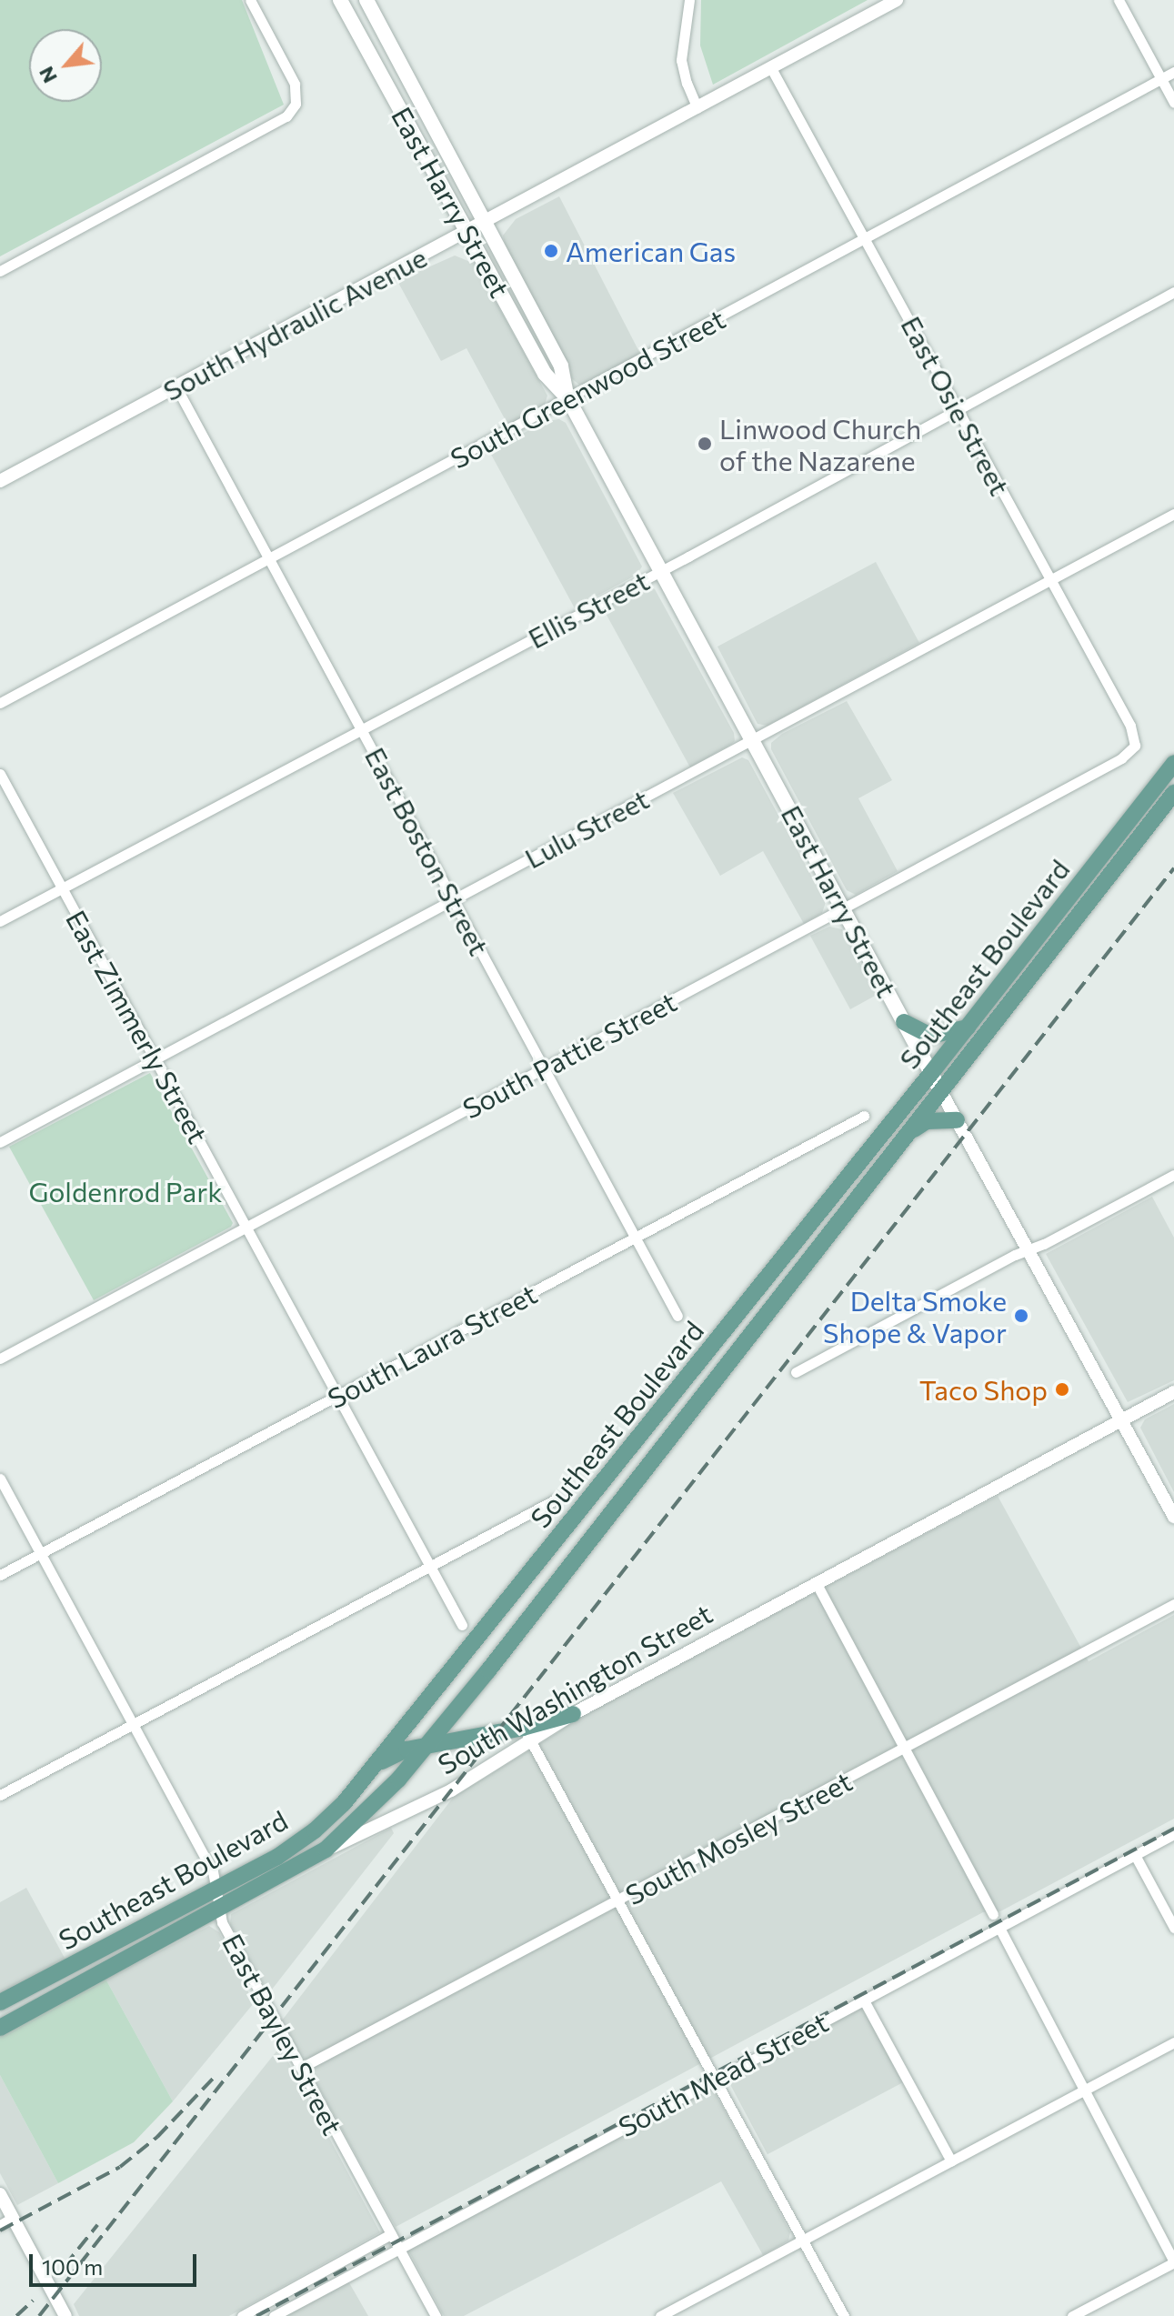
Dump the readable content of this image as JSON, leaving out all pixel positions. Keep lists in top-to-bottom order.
{
  "streets": {
    "main road": ["East Harry Street", "Southeast Boulevard", "South Washington Street"],
    "street": [
      "South Hydraulic Avenue",
      "South Greenwood Street",
      "East Osie Street",
      "Ellis Street",
      "Lulu Street",
      "East Boston Street",
      "East Zimmerly Street",
      "South Pattie Street",
      "South Laura Street",
      "South Mosley Street",
      "East Bayley Street",
      "South Mead Street"
    ]
  },
  "crossings": [
    ["East Harry Street", "South Hydraulic Avenue"],
    ["East Harry Street", "South Greenwood Street"],
    ["East Harry Street", "Ellis Street"],
    ["East Harry Street", "Lulu Street"],
    ["East Harry Street", "Southeast Boulevard"],
    ["East Harry Street", "South Pattie Street"],
    ["East Harry Street", "South Washington Street"],
    ["South Hydraulic Avenue", "East Osie Street"],
    ["South Hydraulic Avenue", "East Boston Street"],
    ["South Greenwood Street", "East Osie Street"],
    ["South Greenwood Street", "East Boston Street"],
    ["East Osie Street", "Ellis Street"],
    ["East Osie Street", "Lulu Street"],
    ["East Osie Street", "South Pattie Street"],
    ["Ellis Street", "East Boston Street"],
    ["Ellis Street", "East Zimmerly Street"],
    ["Lulu Street", "East Boston Street"],
    ["Lulu Street", "East Zimmerly Street"],
    ["East Boston Street", "South Pattie Street"],
    ["East Boston Street", "South Laura Street"],
    ["Southeast Boulevard", "South Washington Street"],
    ["Southeast Boulevard", "East Bayley Street"],
    ["East Zimmerly Street", "South Pattie Street"],
    ["East Zimmerly Street", "South Laura Street"],
    ["South Laura Street", "East Bayley Street"],
    ["South Washington Street", "East Bayley Street"],
    ["South Mosley Street", "East Bayley Street"],
    ["East Bayley Street", "South Mead Street"]
  ],
  "parks": ["Goldenrod Park"],
  "places": [
    "American Gas",
    "Linwood Church of the Nazarene",
    "Delta Smoke Shope & Vapor",
    "Taco Shop"
  ],
  "scale_bar": "100 m",
  "north": "bottom left"
}
